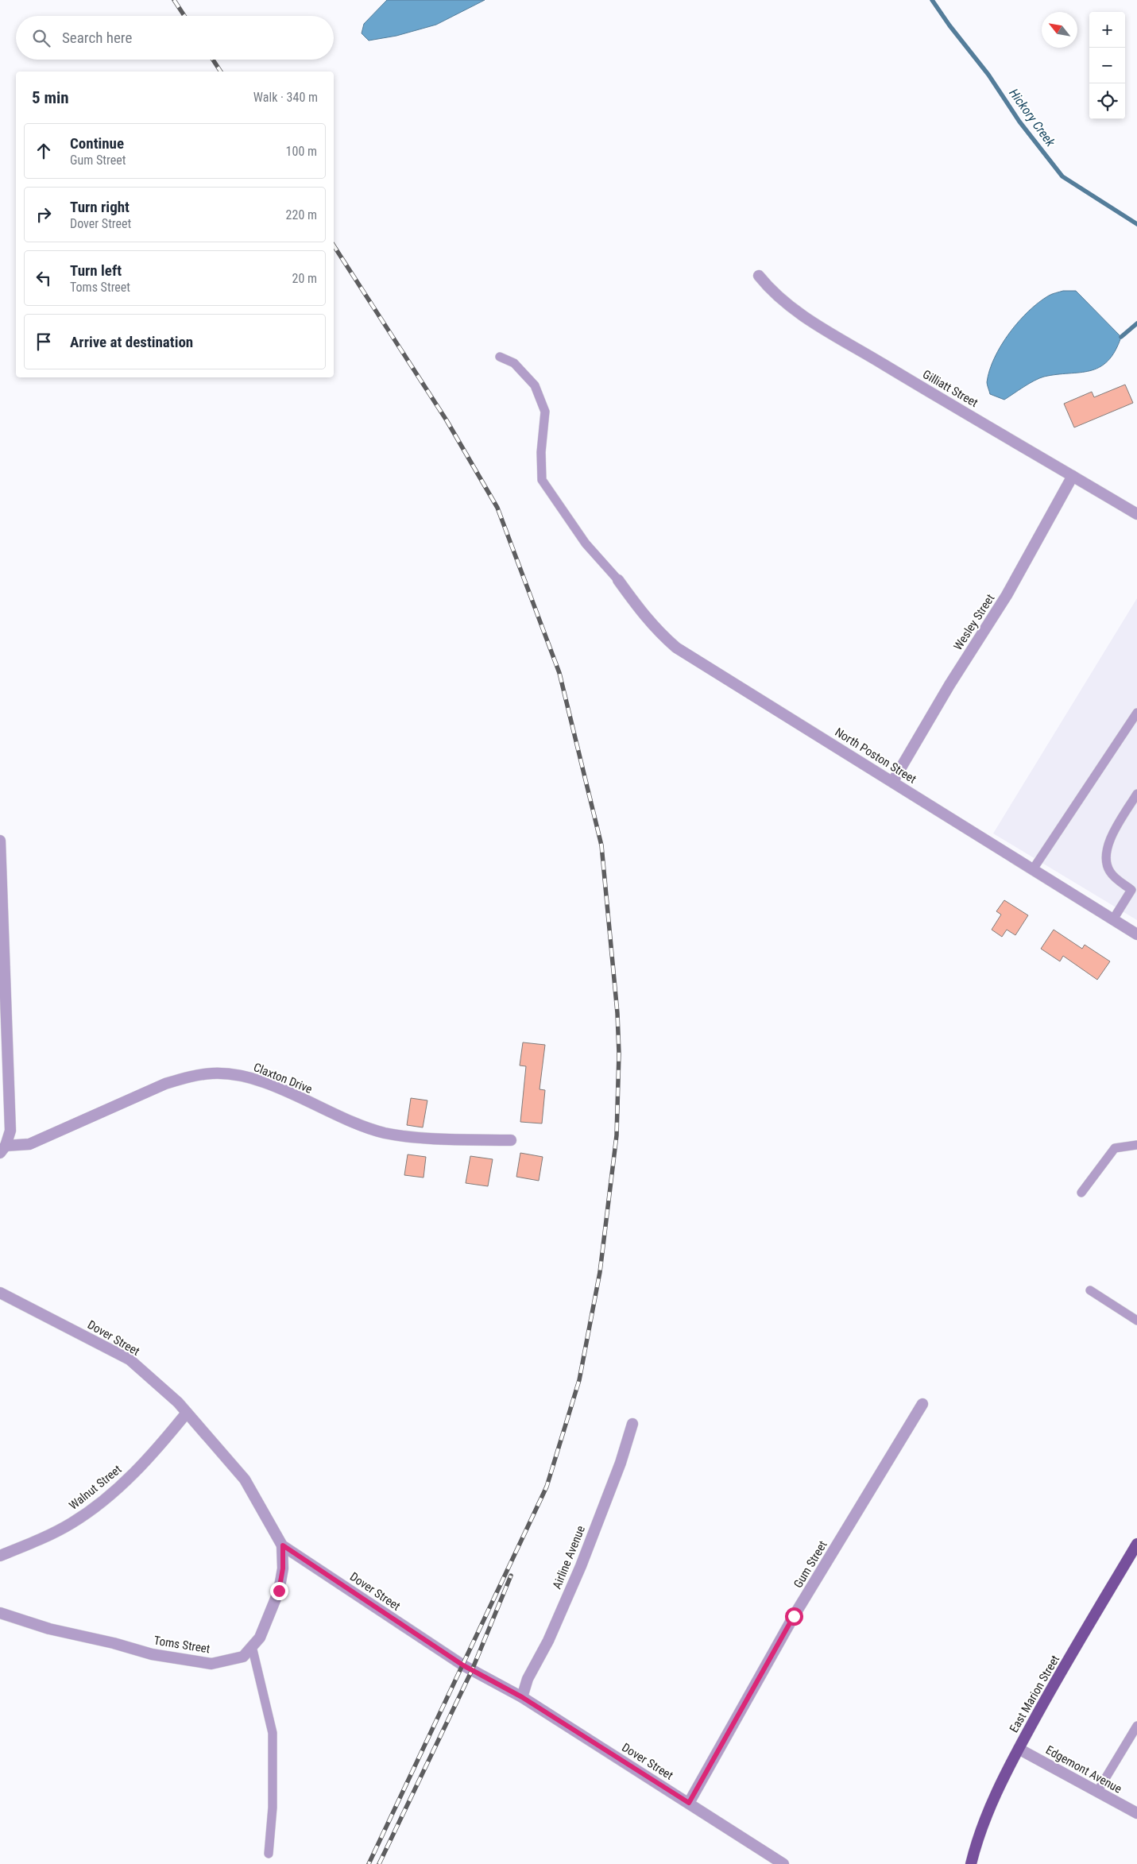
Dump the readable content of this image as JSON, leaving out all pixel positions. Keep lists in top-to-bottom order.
{
  "streets": {
    "main road": ["East Marion Street"],
    "street": [
      "Gilliatt Street",
      "Wesley Street",
      "North Poston Street",
      "Claxton Drive",
      "Dover Street",
      "Walnut Street",
      "Airline Avenue",
      "Gum Street",
      "Toms Street",
      "Edgemont Avenue"
    ]
  },
  "crossings": [
    ["Gilliatt Street", "Wesley Street"],
    ["Wesley Street", "North Poston Street"],
    ["Dover Street", "Walnut Street"],
    ["Dover Street", "Airline Avenue"],
    ["Dover Street", "Gum Street"],
    ["Dover Street", "Toms Street"],
    ["East Marion Street", "Edgemont Avenue"]
  ],
  "water": ["Hickory Creek"],
  "north": "top left",
  "page": {
    "map_buttons": ["+", "−"],
    "search": "Search here",
    "heading": ["5 min", "Walk · 340 m"],
    "list": [
      ["Continue", "Gum Street", "100 m"],
      ["Turn right", "Dover Street", "220 m"],
      ["Turn left", "Toms Street", "20 m"],
      "Arrive at destination"
    ]
  }
}
